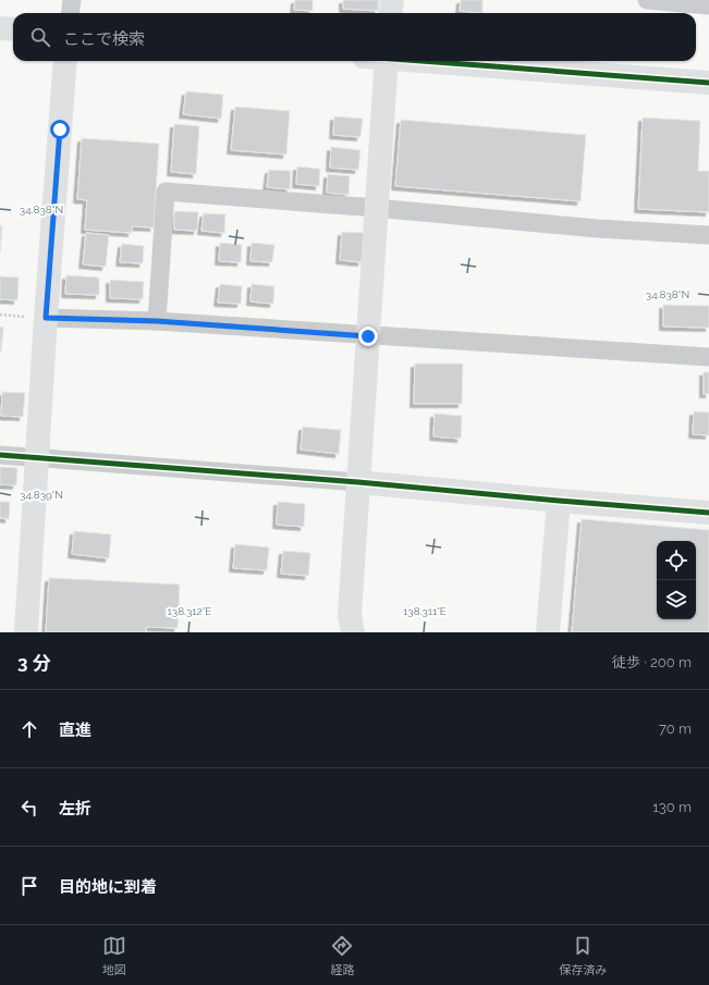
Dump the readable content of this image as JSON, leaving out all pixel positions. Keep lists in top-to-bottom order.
{
  "page": {
    "search": "ここで検索",
    "heading": ["3 分", "徒歩 · 200 m"],
    "list": [
      ["直進", "70 m"],
      ["左折", "130 m"],
      "目的地に到着"
    ],
    "nav": ["地図", "経路", "保存済み"]
  },
  "coordinates": [
    "34.838°N",
    "34.839°N",
    "138.312°E",
    "138.311°E"
  ]
}
